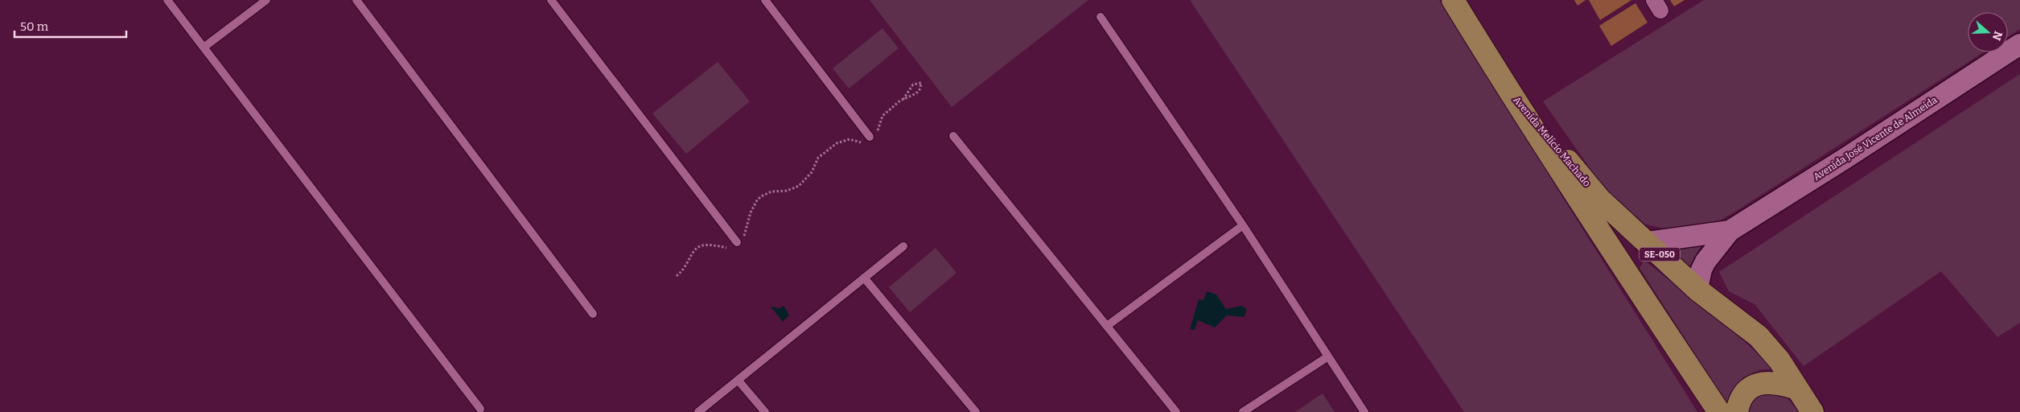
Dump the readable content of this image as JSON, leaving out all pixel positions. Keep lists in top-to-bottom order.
{
  "streets": {
    "main road": ["Avenida Melício Machado", "SE-050"],
    "street": ["Avenida José Vicente de Almeida"]
  },
  "crossings": [
    ["Avenida Melício Machado", "SE-050"]
  ],
  "scale_bar": "50 m",
  "north": "right"
}
